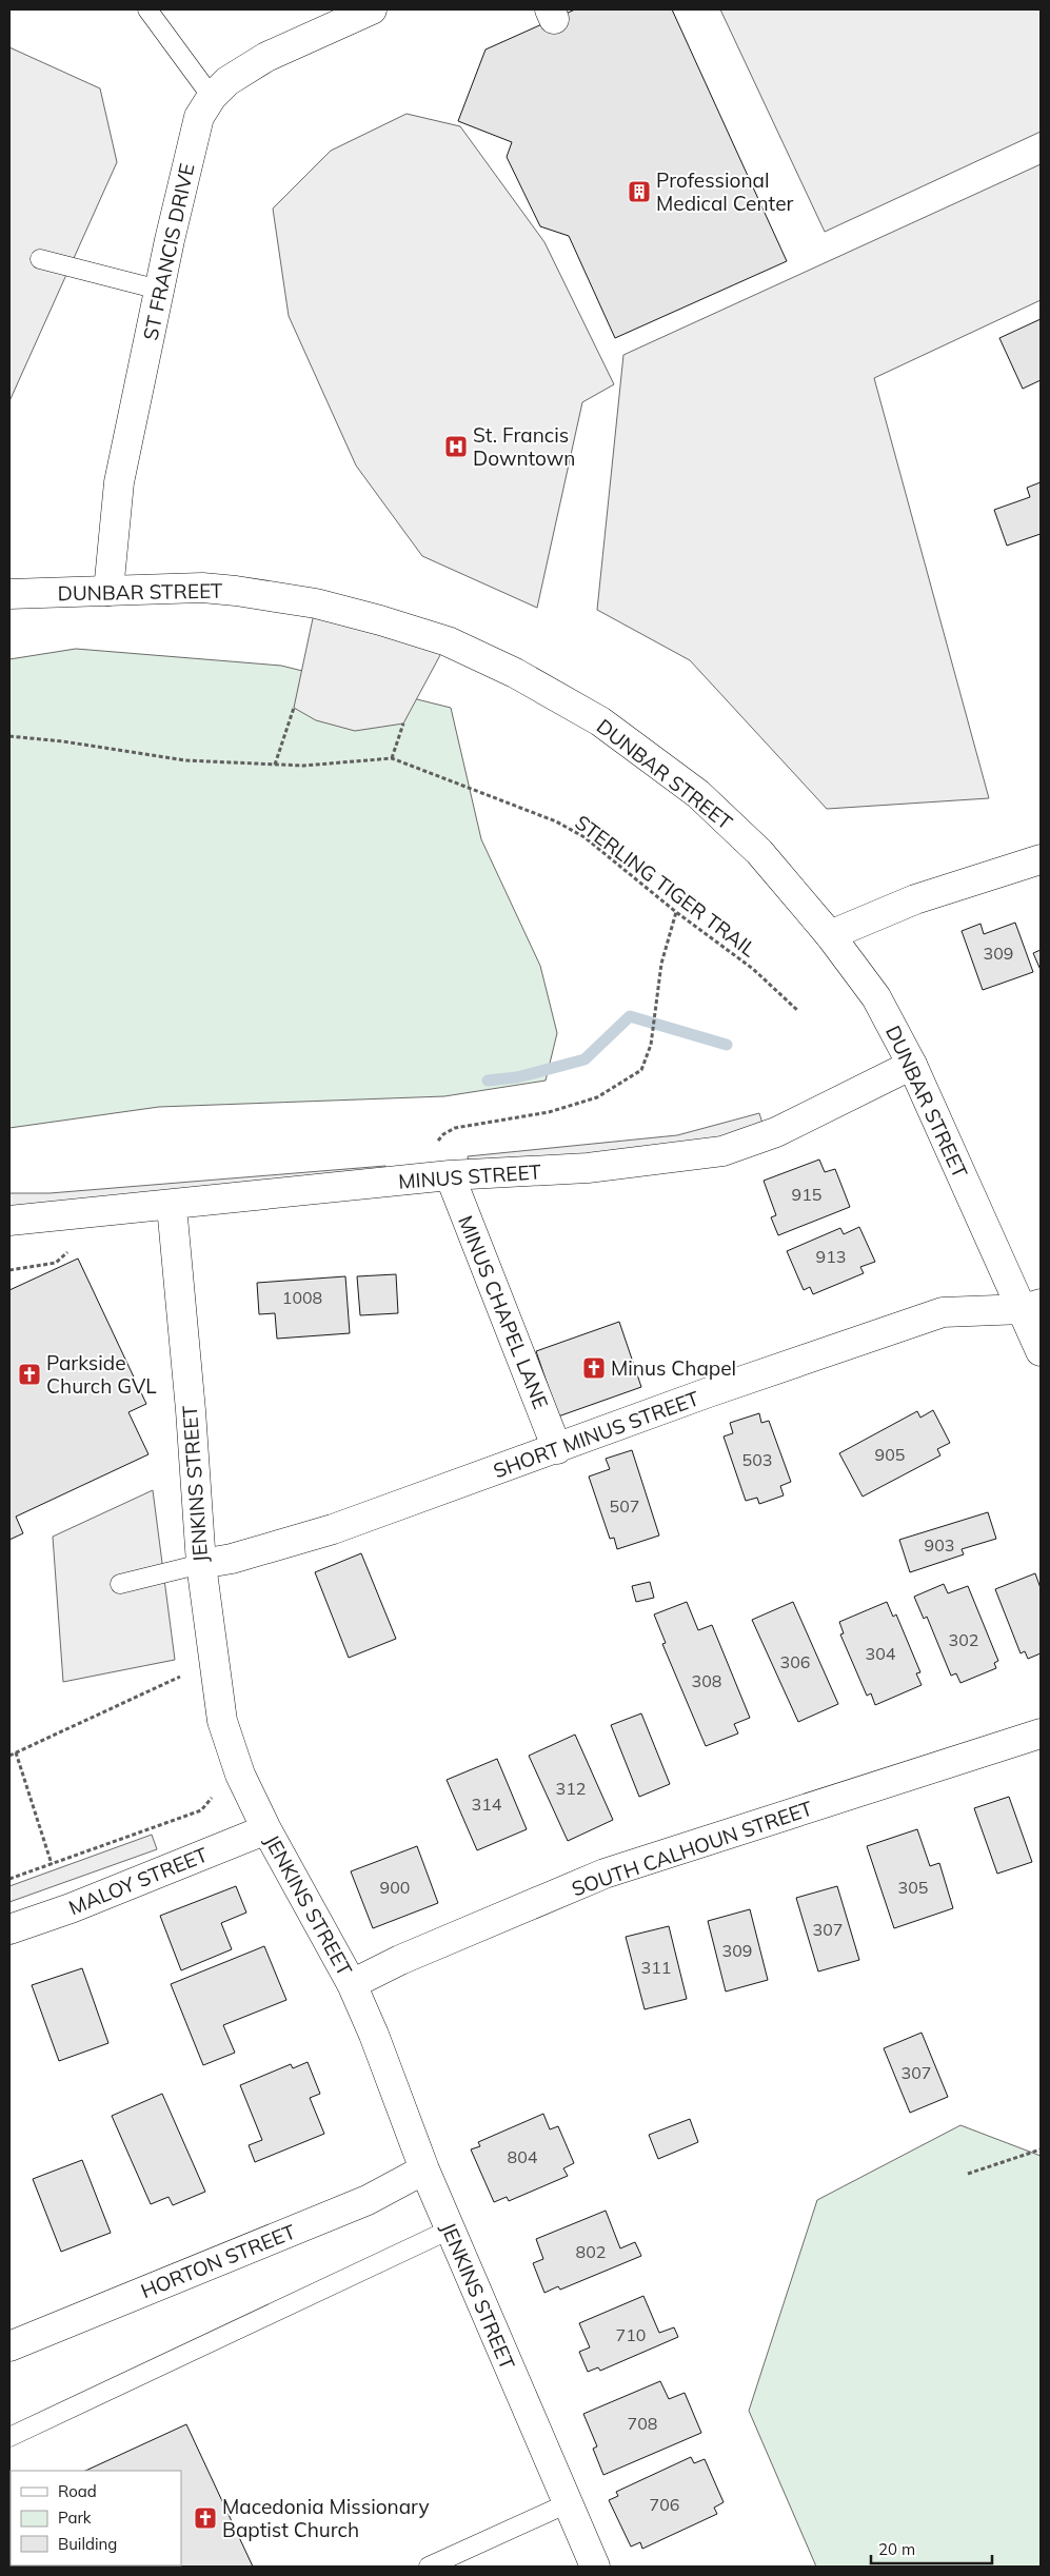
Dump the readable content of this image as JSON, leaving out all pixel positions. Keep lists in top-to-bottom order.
{
  "streets": {
    "street": [
      "ST FRANCIS DRIVE",
      "DUNBAR STREET",
      "MINUS STREET",
      "MINUS CHAPEL LANE",
      "SHORT MINUS STREET",
      "JENKINS STREET",
      "SOUTH CALHOUN STREET",
      "MALOY STREET",
      "HORTON STREET"
    ],
    "path": ["STERLING TIGER TRAIL"]
  },
  "crossings": [
    ["ST FRANCIS DRIVE", "DUNBAR STREET"],
    ["DUNBAR STREET", "MINUS STREET"],
    ["DUNBAR STREET", "SHORT MINUS STREET"],
    ["MINUS STREET", "MINUS CHAPEL LANE"],
    ["MINUS STREET", "JENKINS STREET"],
    ["MINUS CHAPEL LANE", "SHORT MINUS STREET"],
    ["SHORT MINUS STREET", "JENKINS STREET"],
    ["JENKINS STREET", "SOUTH CALHOUN STREET"],
    ["JENKINS STREET", "MALOY STREET"],
    ["JENKINS STREET", "HORTON STREET"]
  ],
  "places": {
    "building": ["Professional Medical Center"],
    "hospital": ["St. Francis Downtown"],
    "church": ["Minus Chapel", "Parkside Church GVL", "Macedonia Missionary Baptist Church"]
  },
  "house_numbers": [
    "309",
    "915",
    "913",
    "1008",
    "905",
    "503",
    "507",
    "903",
    "302",
    "304",
    "306",
    "308",
    "312",
    "314",
    "900",
    "305",
    "307",
    "309",
    "311",
    "307",
    "804",
    "802",
    "710",
    "708",
    "706"
  ],
  "legend": ["Road", "Park", "Building"],
  "scale_bar": "20 m"
}
